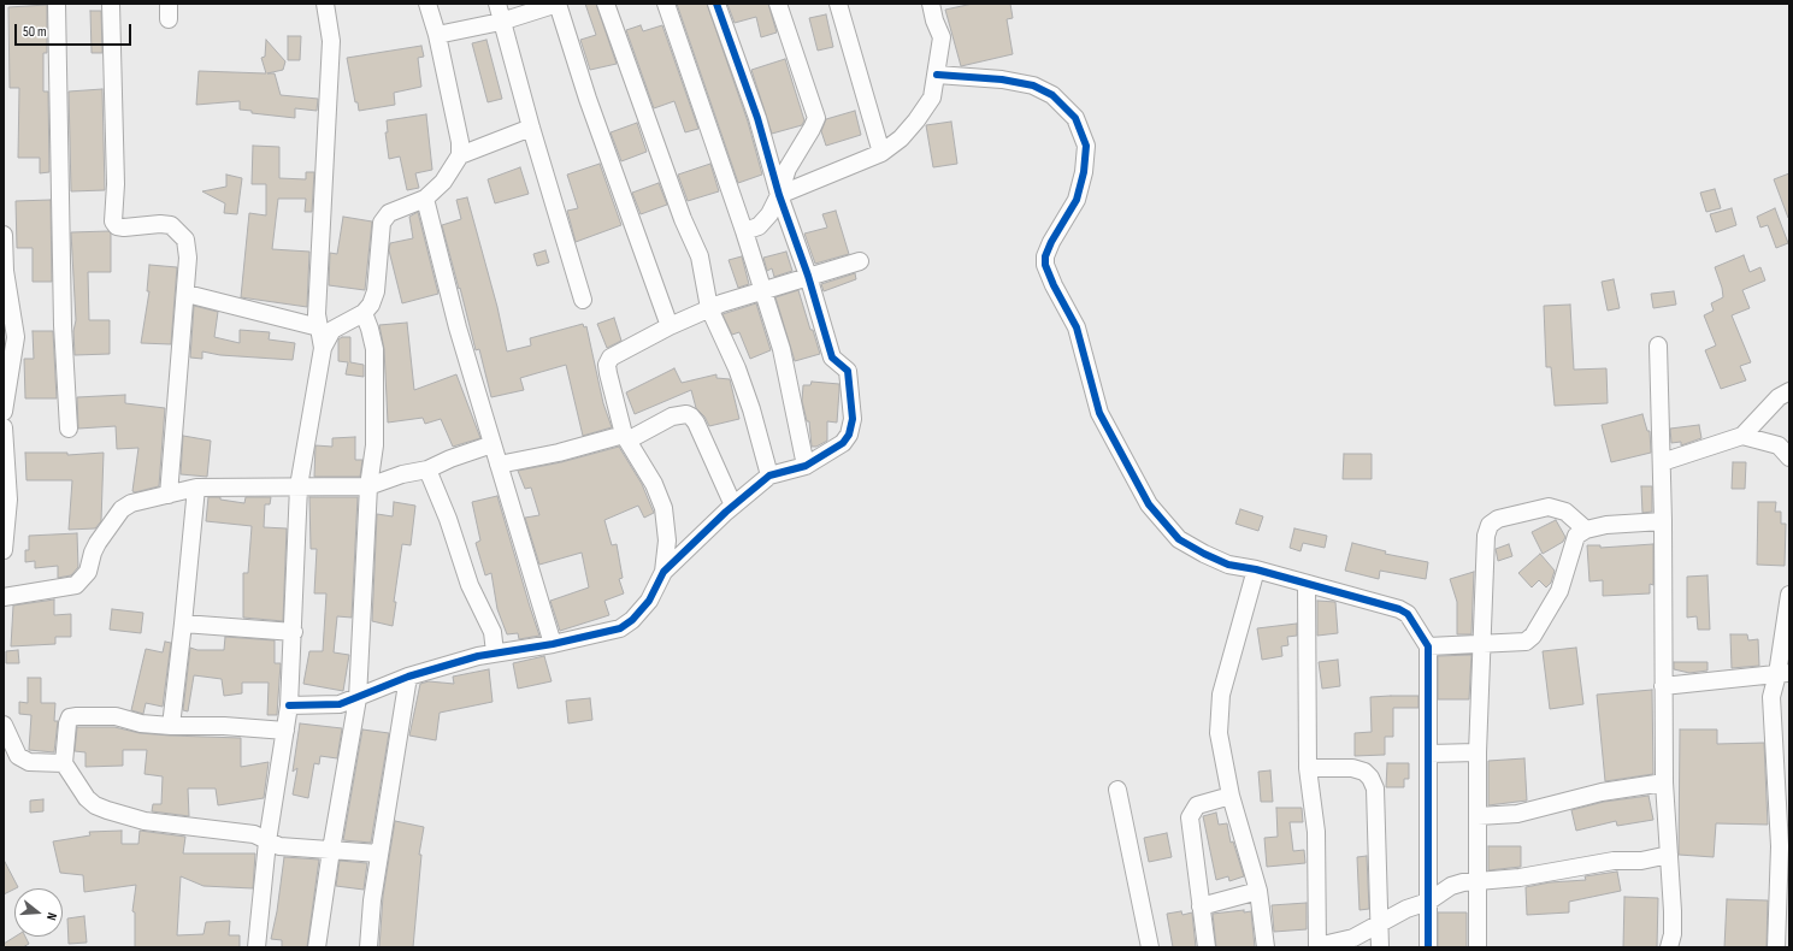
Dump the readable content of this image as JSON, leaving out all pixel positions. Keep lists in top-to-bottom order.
{
  "scale_bar": "50 m",
  "north": "right"
}
